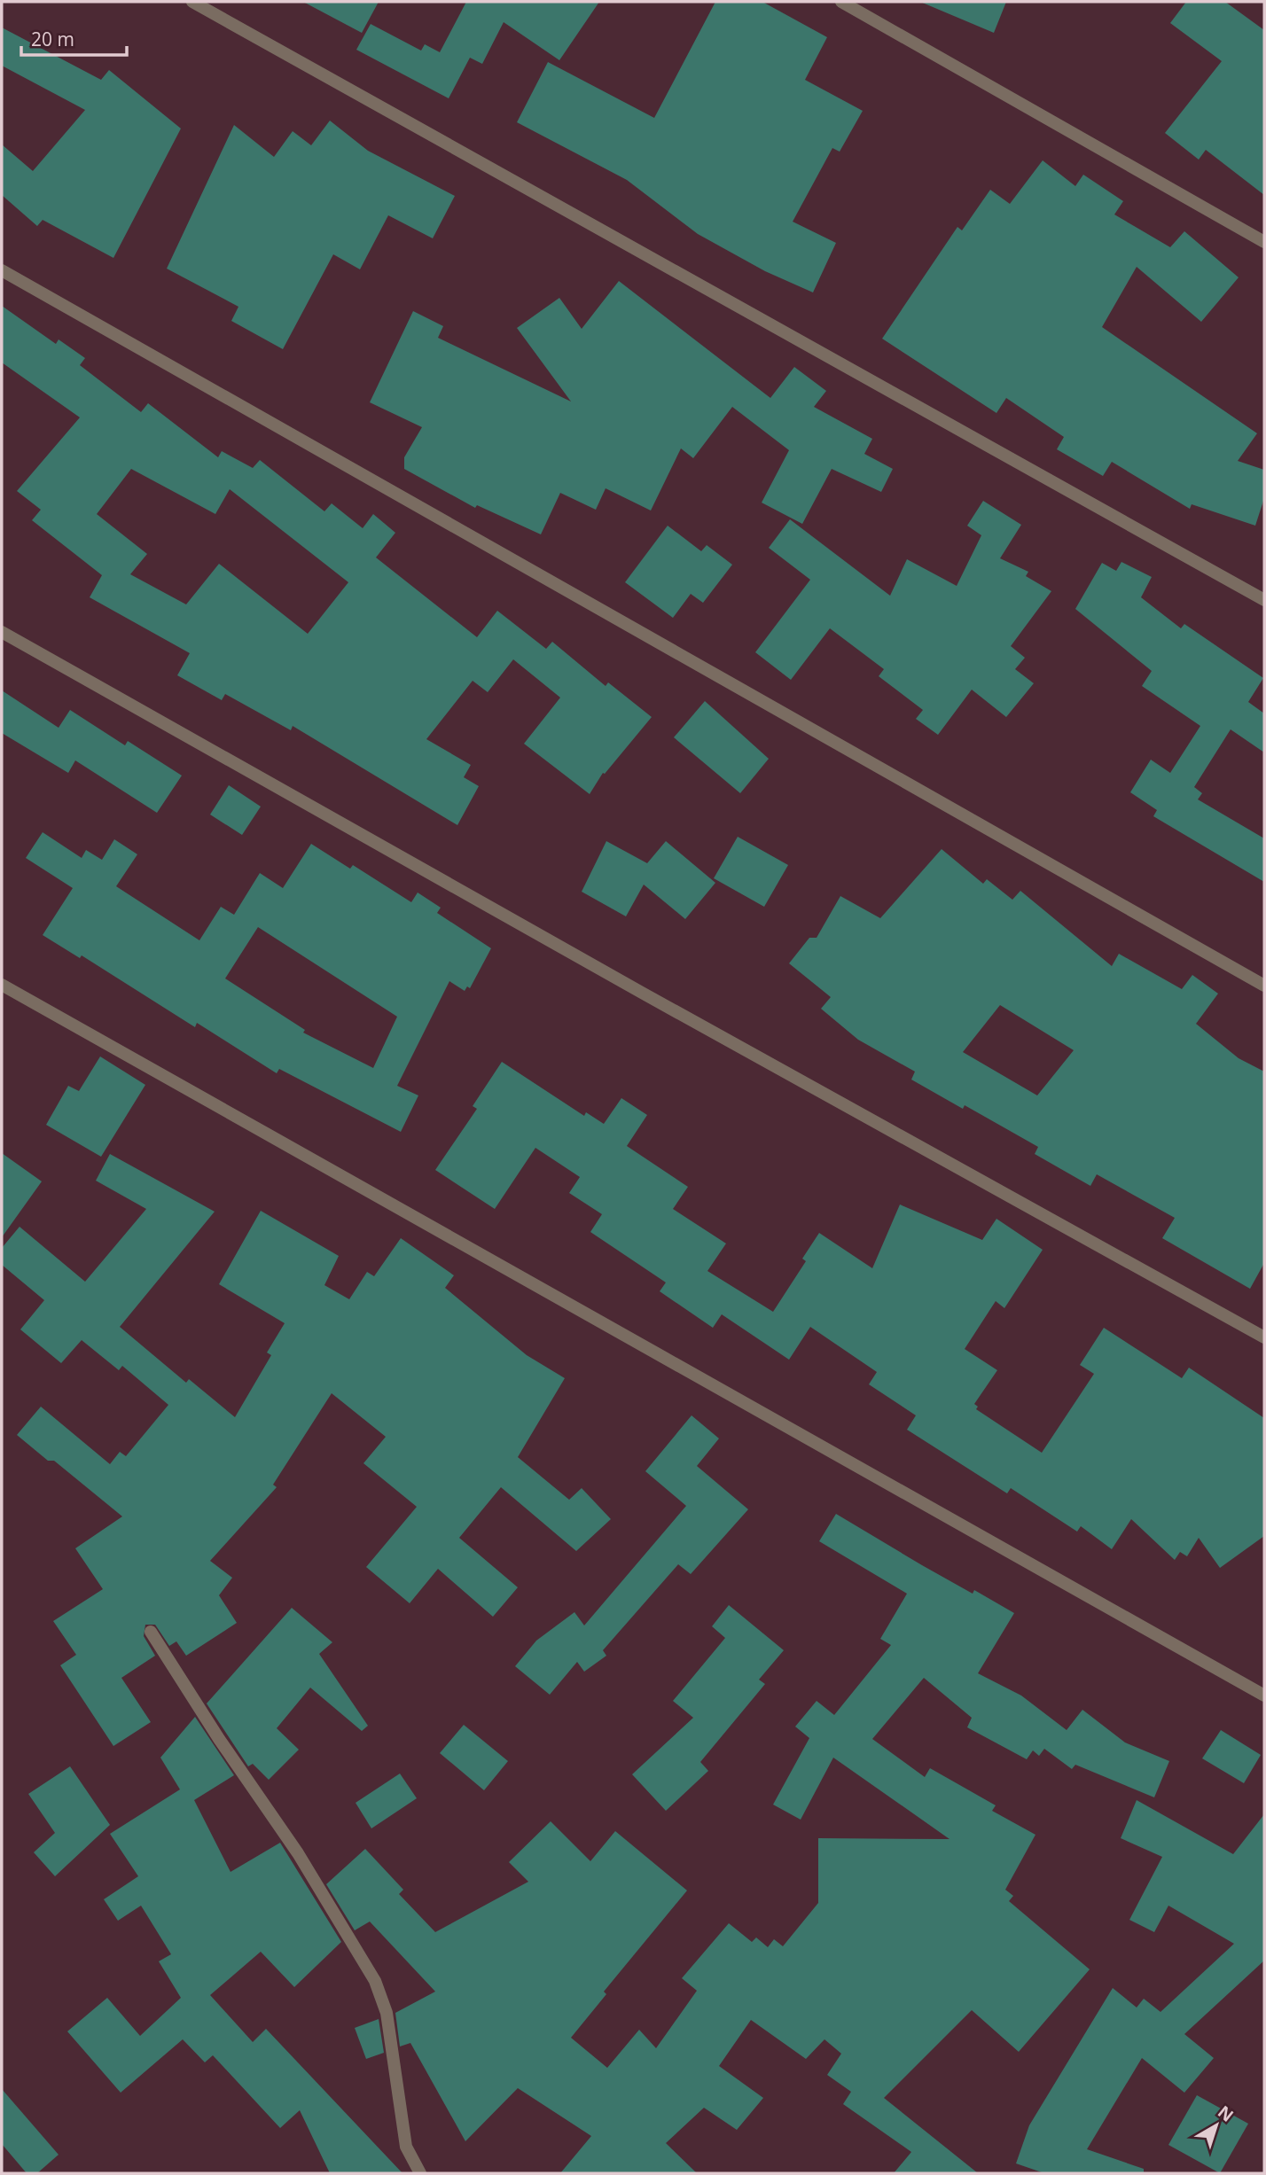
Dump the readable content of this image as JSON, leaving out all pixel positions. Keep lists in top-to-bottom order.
{
  "scale_bar": "20 m",
  "north": "top right"
}
